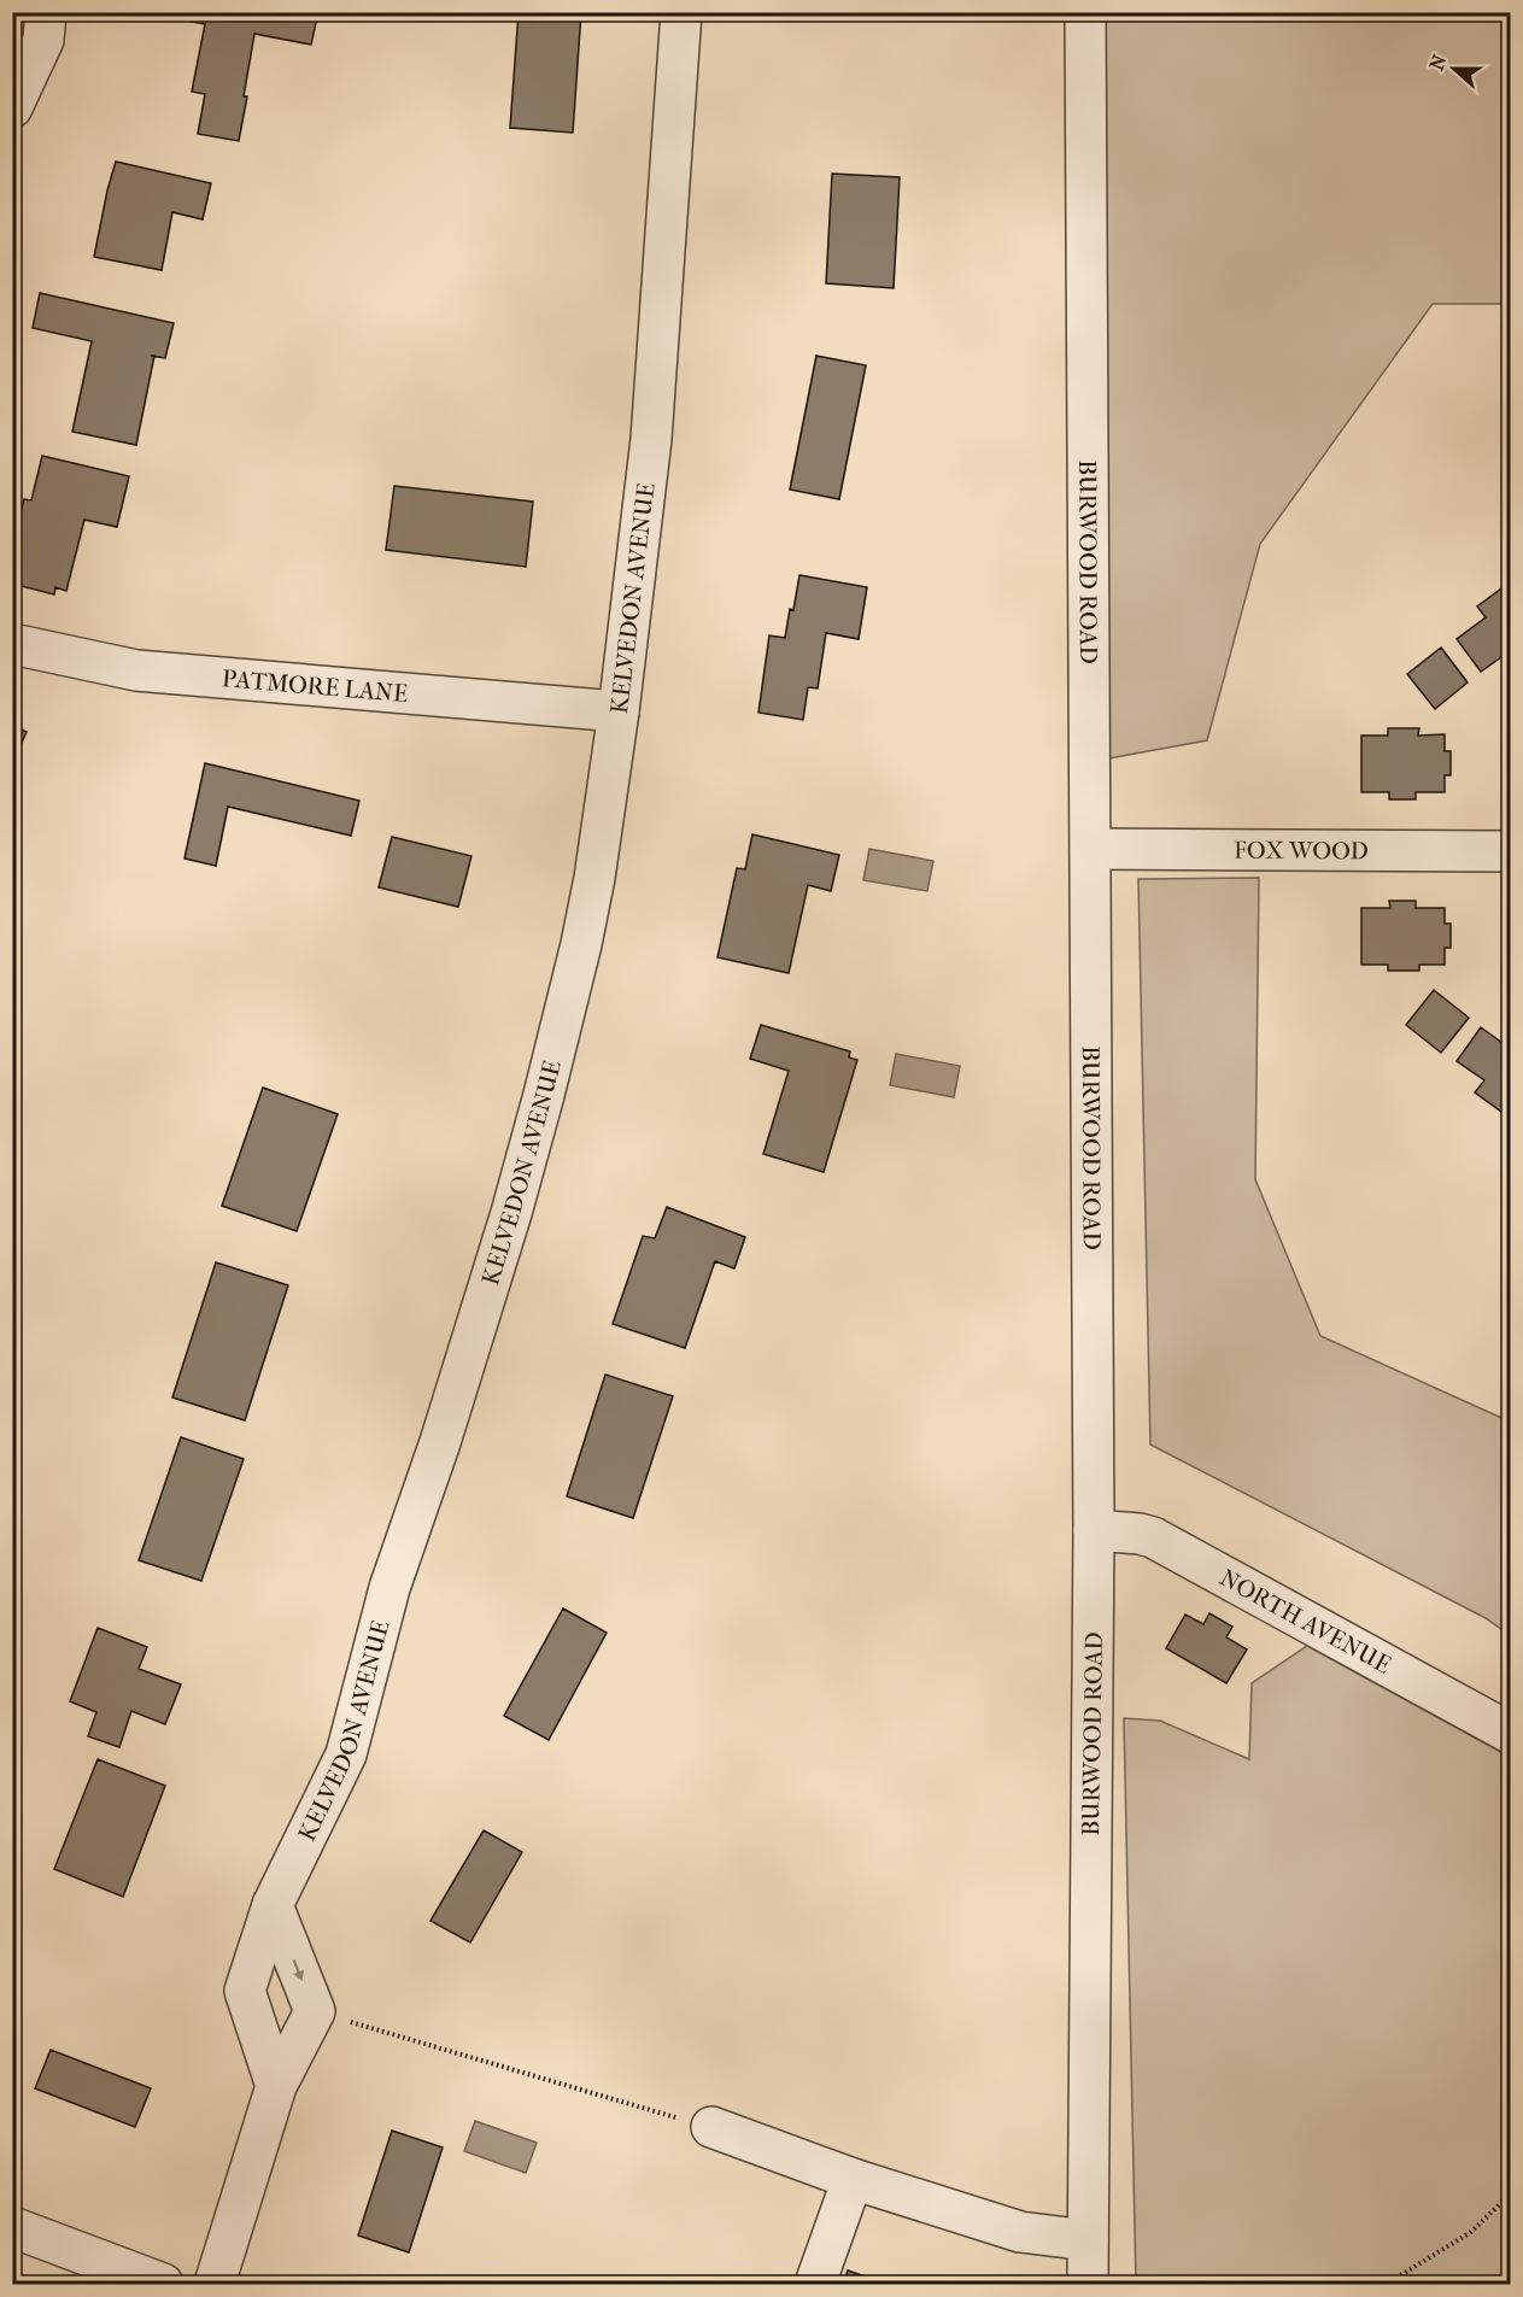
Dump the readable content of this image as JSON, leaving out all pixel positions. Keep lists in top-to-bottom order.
{
  "streets": {
    "street": [
      "BURWOOD ROAD",
      "KELVEDON AVENUE",
      "PATMORE LANE",
      "FOX WOOD",
      "NORTH AVENUE"
    ]
  },
  "crossings": [
    ["BURWOOD ROAD", "FOX WOOD"],
    ["BURWOOD ROAD", "NORTH AVENUE"],
    ["KELVEDON AVENUE", "PATMORE LANE"]
  ],
  "north": "left"
}
